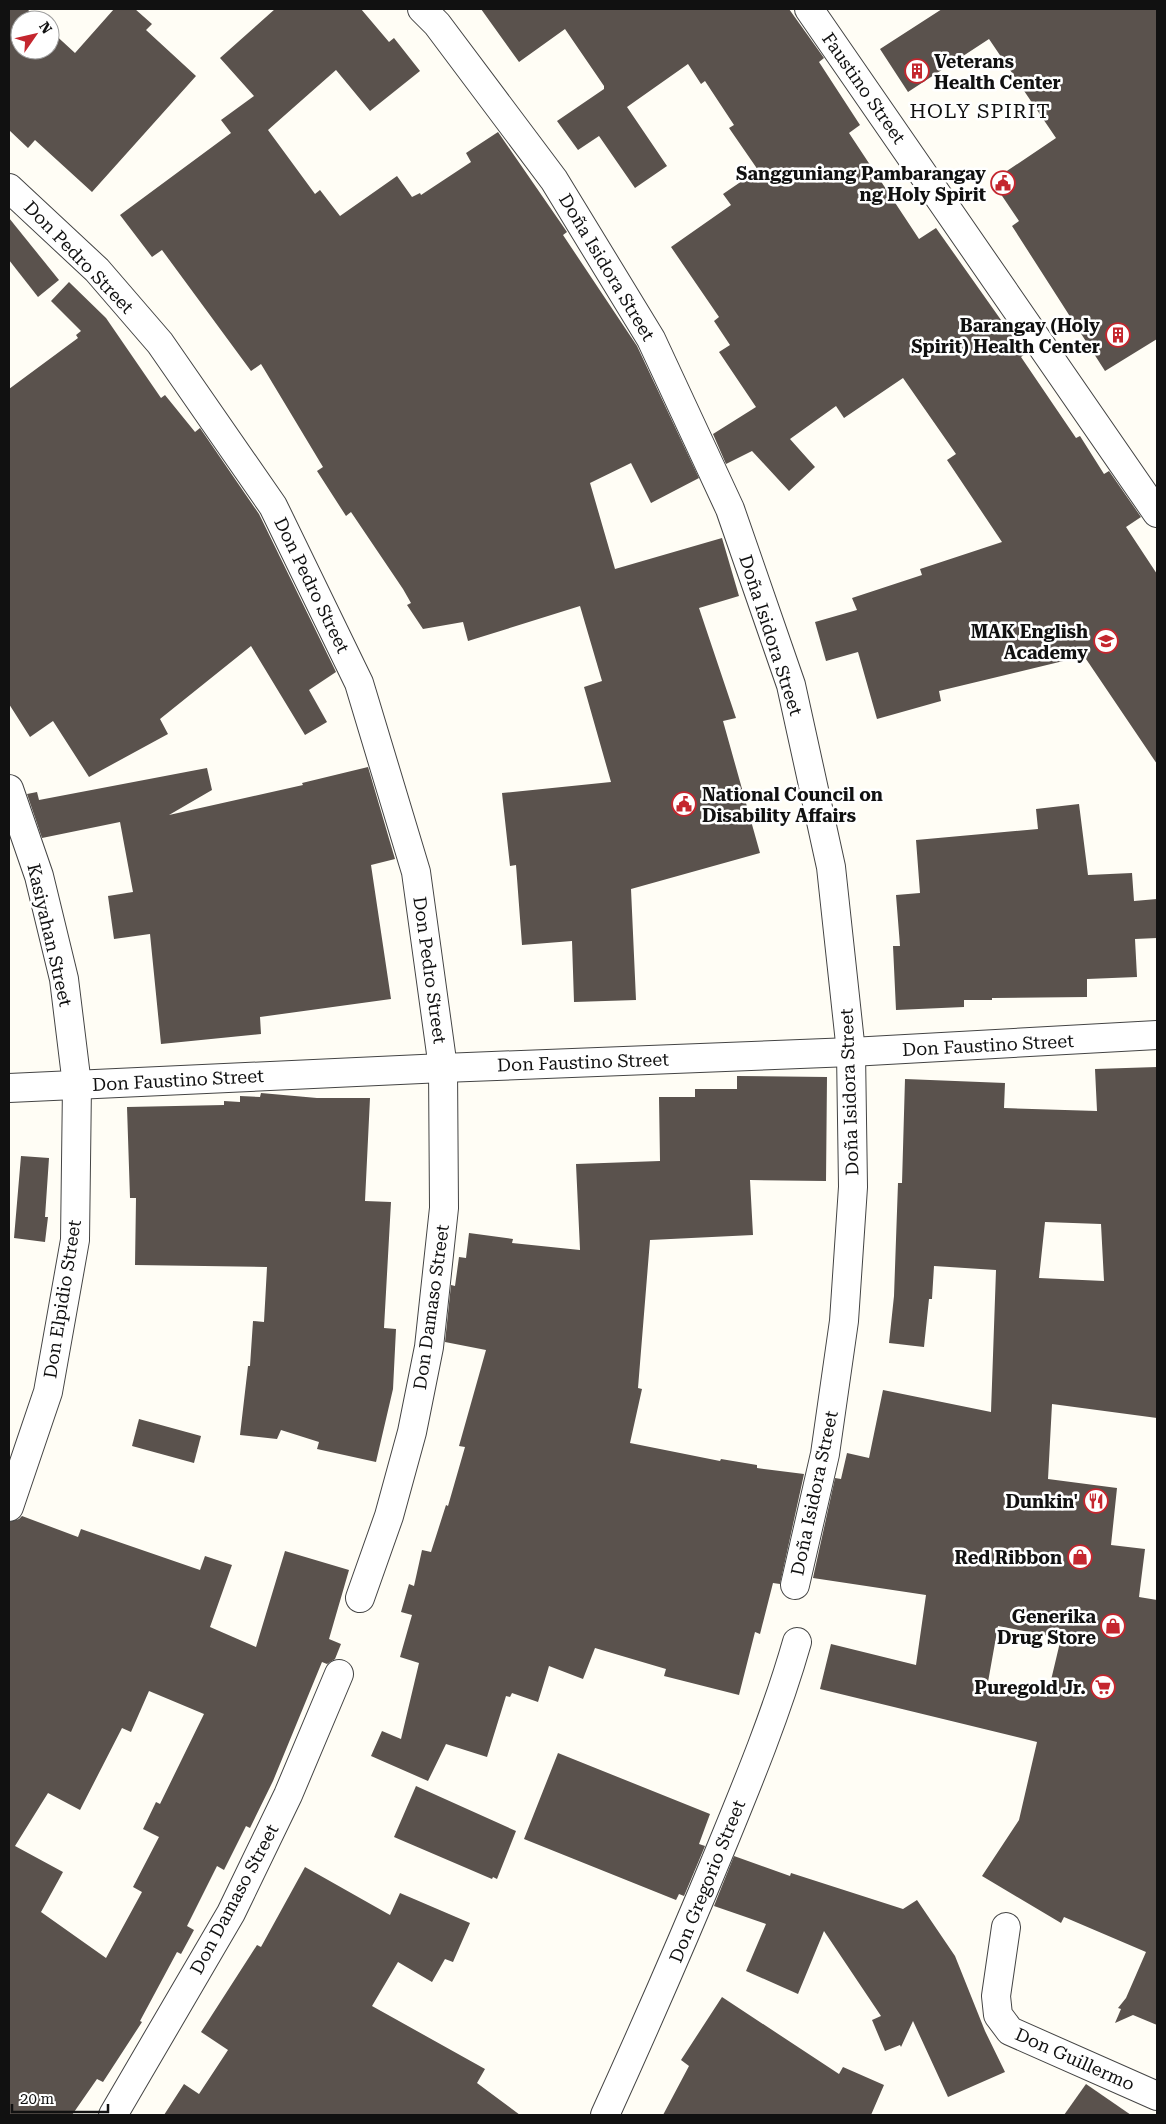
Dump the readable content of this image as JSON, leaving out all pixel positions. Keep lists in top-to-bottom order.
{
  "streets": {
    "street": [
      "Faustino Street",
      "Don Pedro Street",
      "Doña Isidora Street",
      "Kasiyahan Street",
      "Don Faustino Street",
      "Don Elpidio Street",
      "Don Damaso Street",
      "Don Gregorio Street",
      "Don Guillermo"
    ]
  },
  "crossings": [
    ["Don Pedro Street", "Don Faustino Street"],
    ["Don Pedro Street", "Don Damaso Street"],
    ["Doña Isidora Street", "Don Faustino Street"],
    ["Kasiyahan Street", "Don Faustino Street"],
    ["Kasiyahan Street", "Don Elpidio Street"],
    ["Don Faustino Street", "Don Elpidio Street"],
    ["Don Faustino Street", "Don Damaso Street"]
  ],
  "districts": ["HOLY SPIRIT"],
  "places": {
    "building": ["Veterans Health Center", "Barangay (Holy Spirit) Health Center"],
    "public building": ["Sangguniang Pambarangay ng Holy Spirit", "National Council on Disability Affairs"],
    "school or university": ["MAK English Academy"],
    "restaurant": ["Dunkin'"],
    "shop": ["Red Ribbon", "Generika Drug Store"],
    "supermarket": ["Puregold Jr."]
  },
  "scale_bar": "20 m",
  "north": "top right"
}
